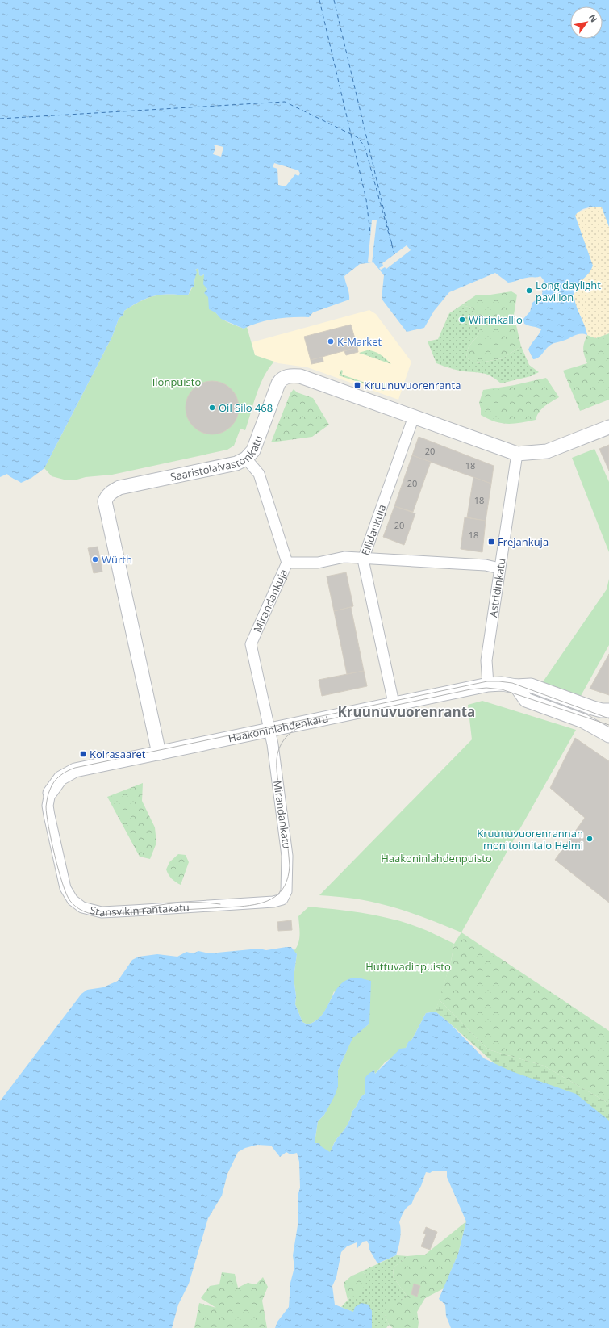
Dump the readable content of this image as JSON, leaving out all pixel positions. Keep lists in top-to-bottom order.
{
  "streets": {
    "street": [
      "Saaristolaivastonkatu",
      "Ellidankuja",
      "Astridinkatu",
      "Mirandankuja",
      "Haakoninlahdenkatu",
      "Mirandankatu",
      "Stansvikin rantakatu"
    ]
  },
  "crossings": [
    ["Saaristolaivastonkatu", "Ellidankuja"],
    ["Saaristolaivastonkatu", "Astridinkatu"],
    ["Saaristolaivastonkatu", "Mirandankuja"],
    ["Saaristolaivastonkatu", "Haakoninlahdenkatu"],
    ["Ellidankuja", "Haakoninlahdenkatu"],
    ["Astridinkatu", "Haakoninlahdenkatu"],
    ["Mirandankuja", "Haakoninlahdenkatu"],
    ["Mirandankuja", "Mirandankatu"],
    ["Haakoninlahdenkatu", "Mirandankatu"],
    ["Haakoninlahdenkatu", "Stansvikin rantakatu"],
    ["Mirandankatu", "Stansvikin rantakatu"]
  ],
  "districts": ["Kruunuvuorenranta"],
  "parks": ["Ilonpuisto", "Haakoninlahdenpuisto", "Huttuvadinpuisto"],
  "places": {
    "other": [
      "Long daylight pavilion",
      "Wiirinkallio",
      "K-Market",
      "Oil Silo 468",
      "Würth",
      "Kruunuvuorenrannan monitoimitalo Helmi"
    ],
    "transit": ["Kruunuvuorenranta", "Frejankuja", "Koirasaaret"]
  },
  "house_numbers": [
    "20",
    "18",
    "20",
    "18",
    "20",
    "18"
  ],
  "north": "top right"
}
